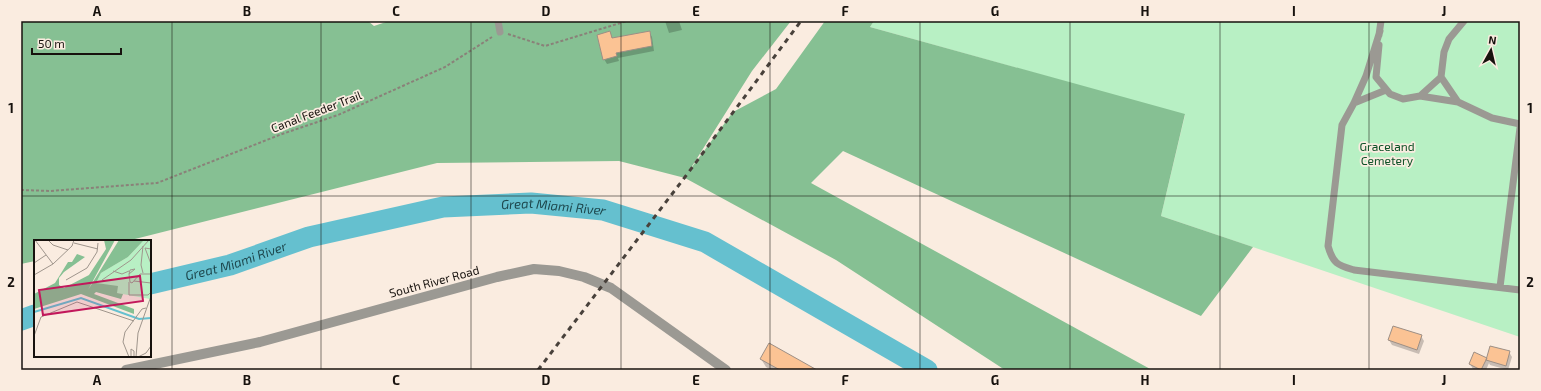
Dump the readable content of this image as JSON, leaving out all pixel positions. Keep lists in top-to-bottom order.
{
  "streets": {
    "street": ["South River Road"],
    "path": ["Canal Feeder Trail"]
  },
  "water": ["Great Miami River"],
  "parks": ["Graceland Cemetery"],
  "scale_bar": "50 m",
  "north": "top",
  "grid": {
    "columns": [
      "A",
      "B",
      "C",
      "D",
      "E",
      "F",
      "G",
      "H",
      "I",
      "J"
    ],
    "rows": ["1", "2"]
  }
}
